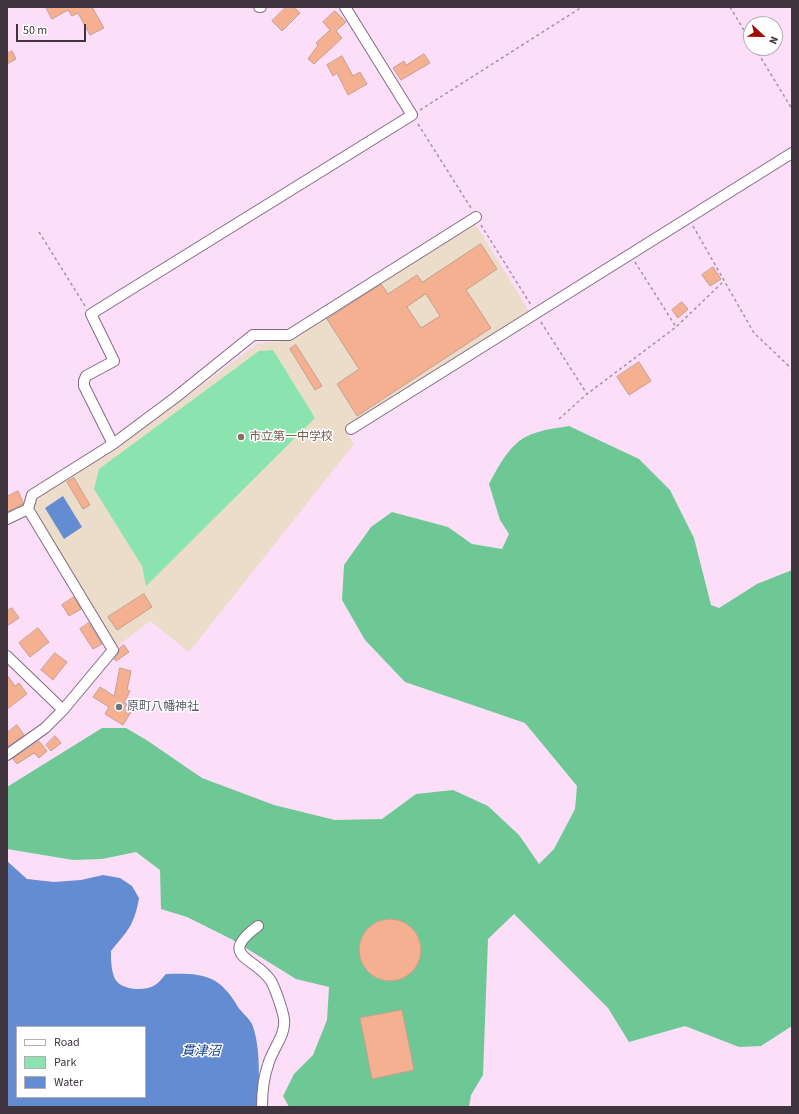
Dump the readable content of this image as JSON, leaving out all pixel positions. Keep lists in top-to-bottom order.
{
  "water": ["貫津沼"],
  "places": ["市立第一中学校", "原町八幡神社"],
  "legend": ["Road", "Park", "Water"],
  "scale_bar": "50 m",
  "north": "right"
}
